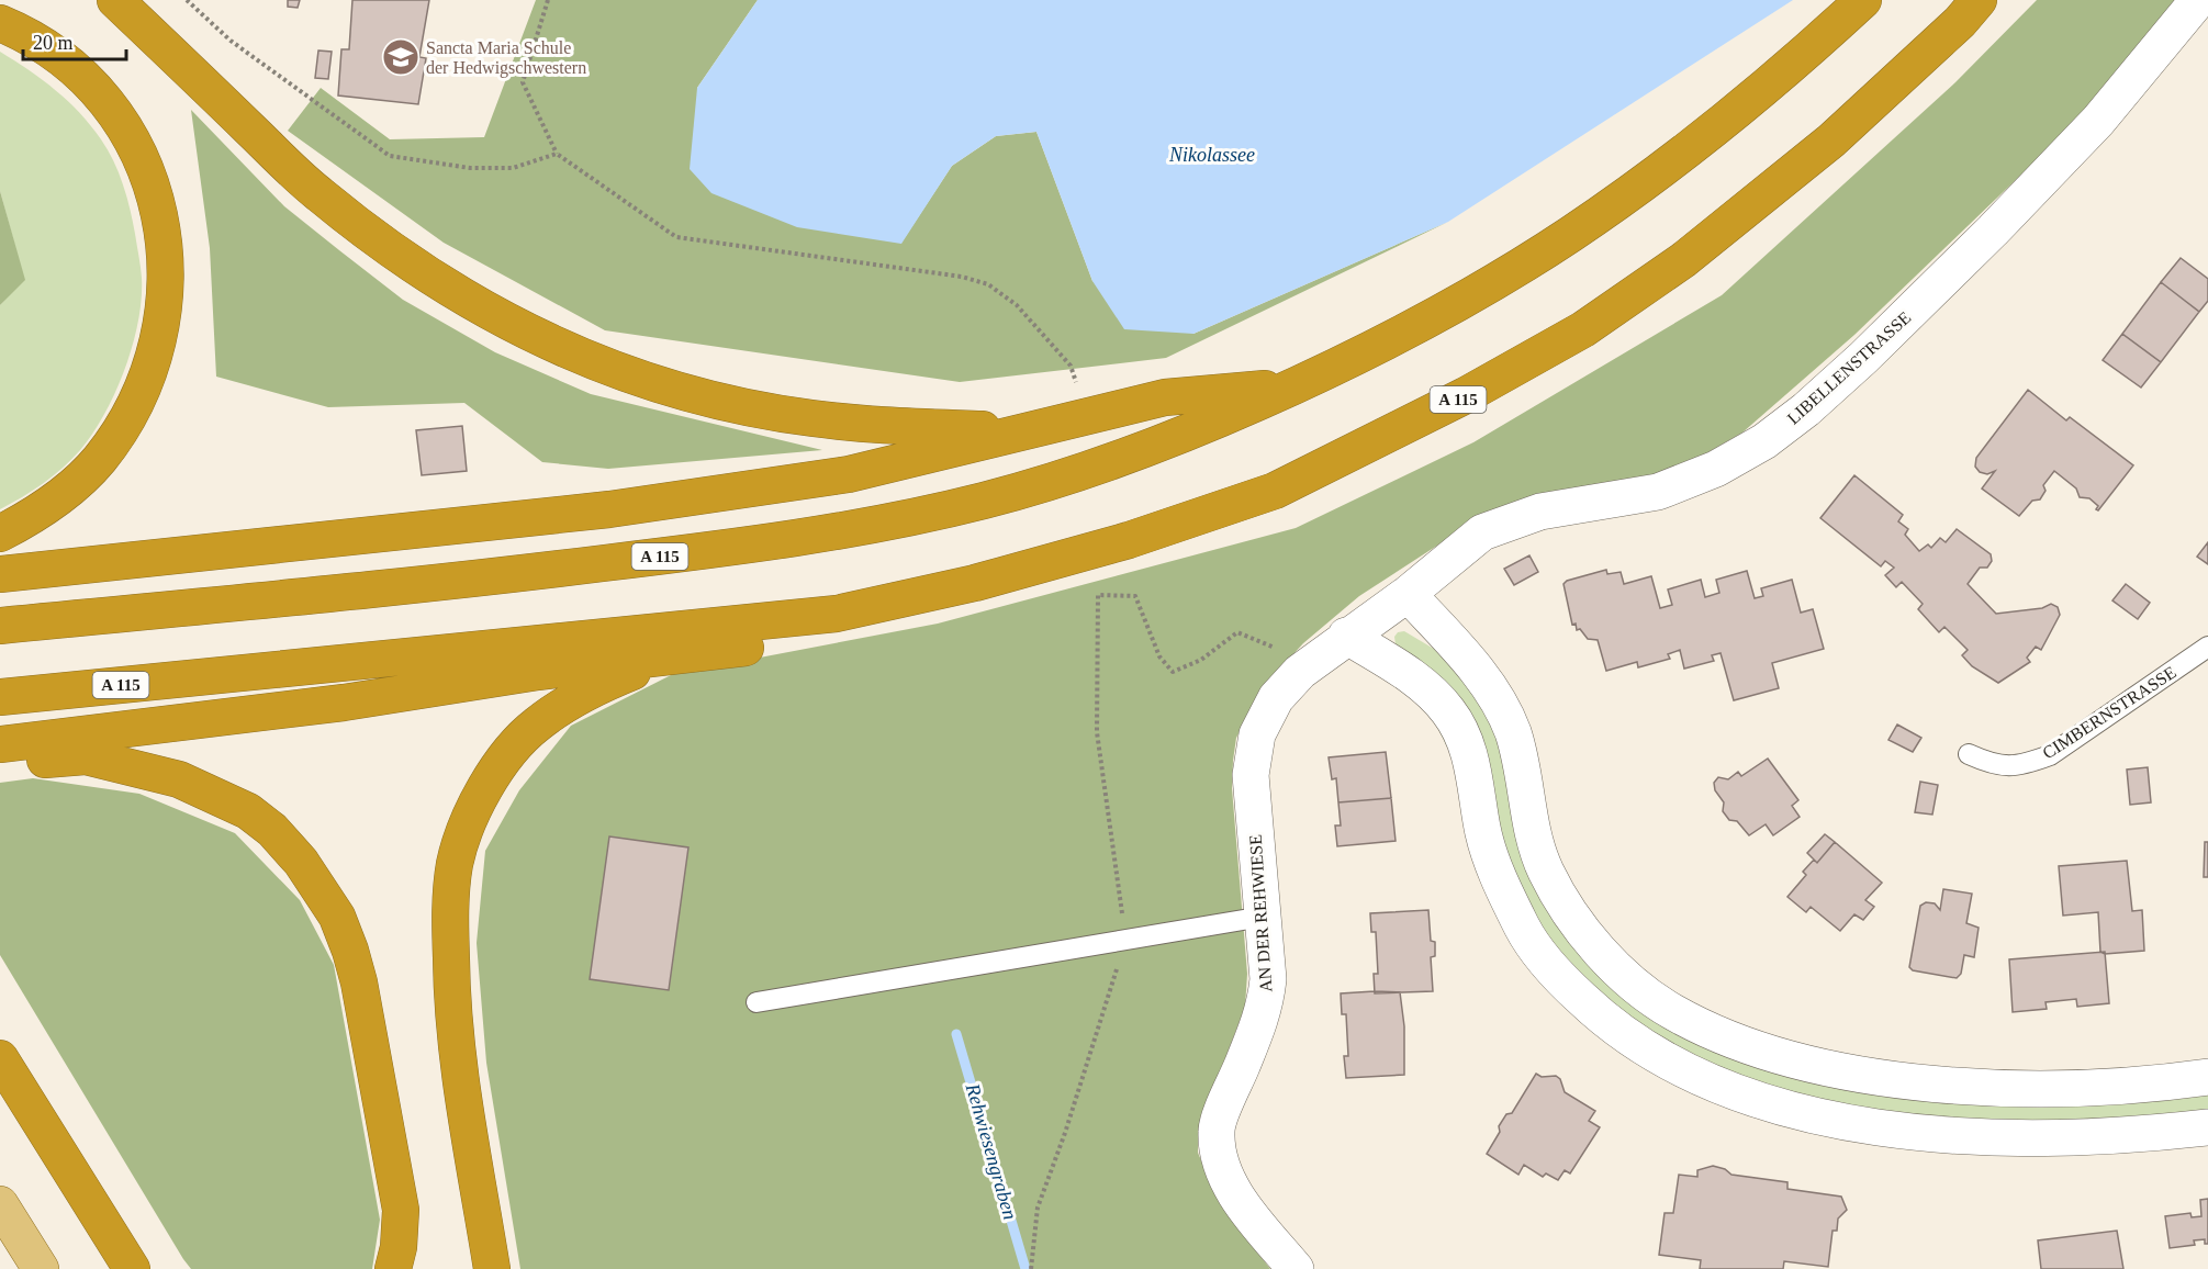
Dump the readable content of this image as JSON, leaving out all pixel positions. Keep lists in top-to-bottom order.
{
  "streets": {
    "highway": ["A 115"],
    "street": ["LIBELLENSTRASSE", "AN DER REHWIESE"],
    "lane": ["CIMBERNSTRASSE"]
  },
  "crossings": [
    ["LIBELLENSTRASSE", "AN DER REHWIESE"]
  ],
  "water": ["Nikolassee", "Rehwiesengraben"],
  "places": {
    "school or university": ["Sancta Maria Schule der Hedwigschwestern"]
  },
  "scale_bar": "20 m"
}
